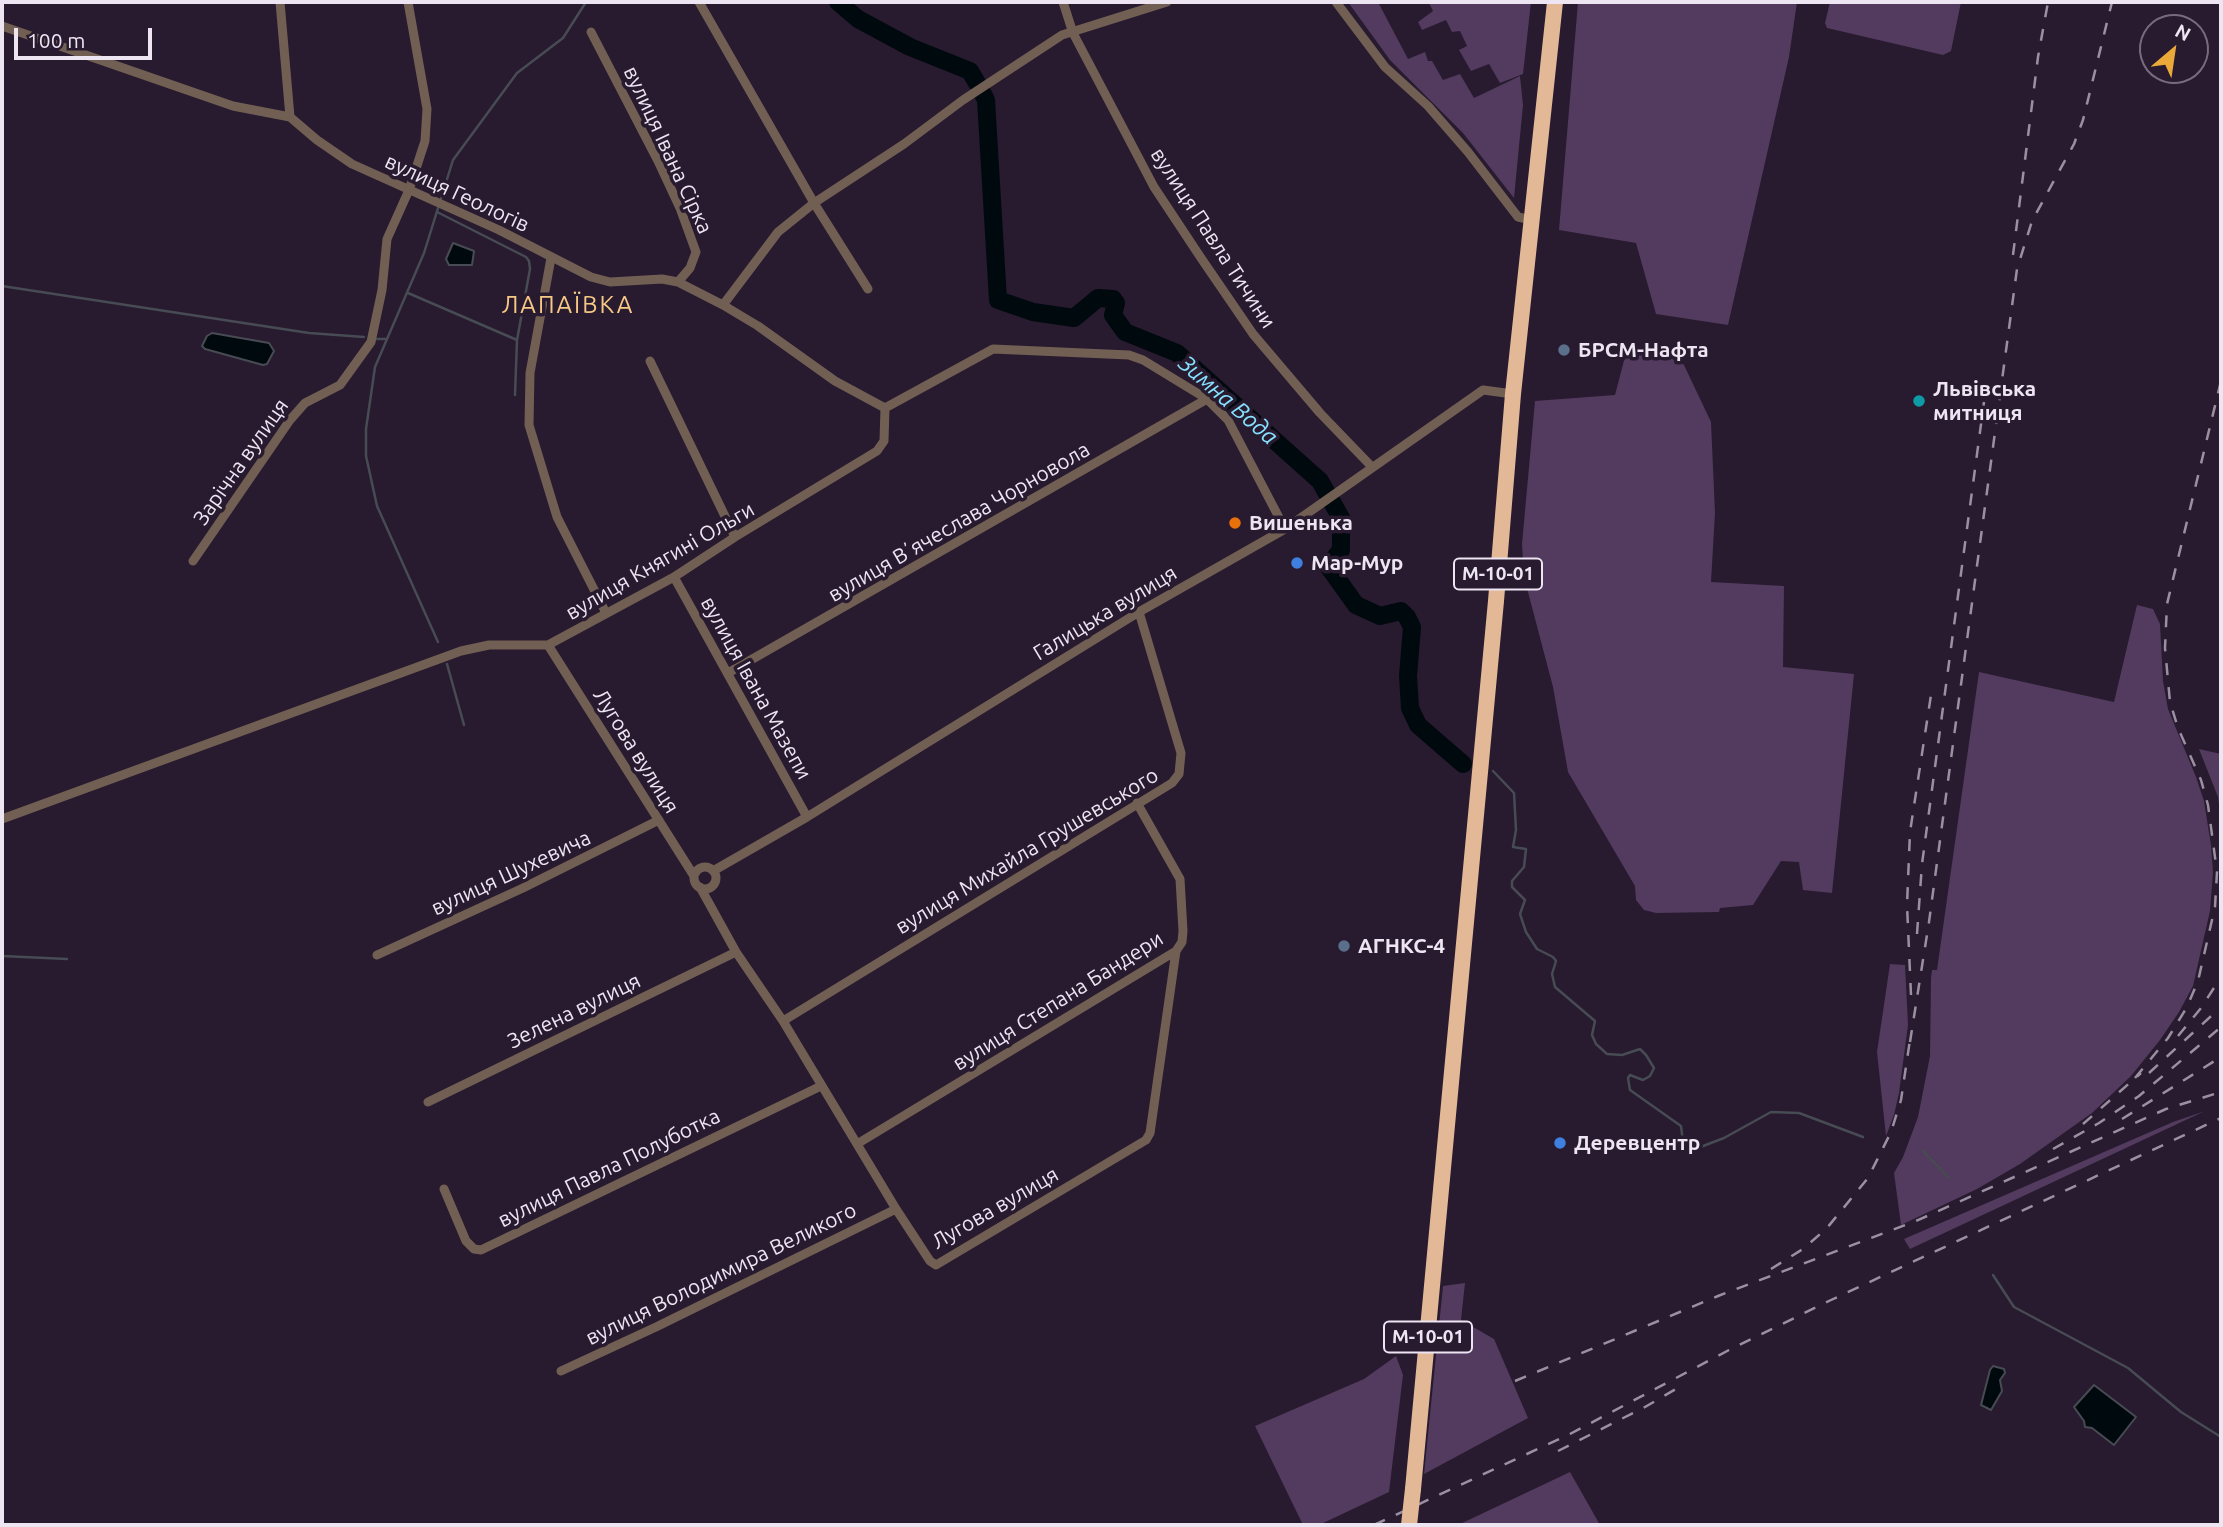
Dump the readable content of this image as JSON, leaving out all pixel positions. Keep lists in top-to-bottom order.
{
  "streets": {
    "highway": ["М-10-01"],
    "street": [
      "вулиця Івана Сірка",
      "вулиця Геологів",
      "вулиця Павла Тичини",
      "Зарічна вулиця",
      "вулиця Вʼячеслава Чорновола",
      "вулиця Княгині Ольги",
      "Галицька вулиця",
      "вулиця Івана Мазепи",
      "Лугова вулиця",
      "вулиця Михайла Грушевського",
      "вулиця Шухевича",
      "вулиця Степана Бандери",
      "Зелена вулиця",
      "вулиця Павла Полуботка",
      "вулиця Володимира Великого"
    ]
  },
  "crossings": [
    ["вулиця Івана Сірка", "вулиця Геологів"],
    ["вулиця Геологів", "Зарічна вулиця"],
    ["вулиця Геологів", "вулиця Княгині Ольги"],
    ["вулиця Павла Тичини", "Галицька вулиця"],
    ["вулиця Вʼячеслава Чорновола", "вулиця Івана Мазепи"],
    ["вулиця Княгині Ольги", "вулиця Івана Мазепи"],
    ["вулиця Княгині Ольги", "Лугова вулиця"],
    ["М-10-01", "Галицька вулиця"],
    ["Галицька вулиця", "вулиця Івана Мазепи"],
    ["Галицька вулиця", "Лугова вулиця"],
    ["Галицька вулиця", "вулиця Михайла Грушевського"],
    ["Лугова вулиця", "вулиця Михайла Грушевського"],
    ["Лугова вулиця", "вулиця Шухевича"],
    ["Лугова вулиця", "вулиця Степана Бандери"],
    ["Лугова вулиця", "Зелена вулиця"],
    ["Лугова вулиця", "вулиця Павла Полуботка"],
    ["Лугова вулиця", "вулиця Володимира Великого"],
    ["вулиця Михайла Грушевського", "вулиця Степана Бандери"]
  ],
  "districts": ["ЛАПАЇВКА"],
  "water": ["Зимна Вода"],
  "places": [
    "БРСМ-Нафта",
    "Львівська митниця",
    "Вишенька",
    "Мар-Мур",
    "АГНКС-4",
    "Деревцентр"
  ],
  "scale_bar": "100 m",
  "north": "top right"
}
